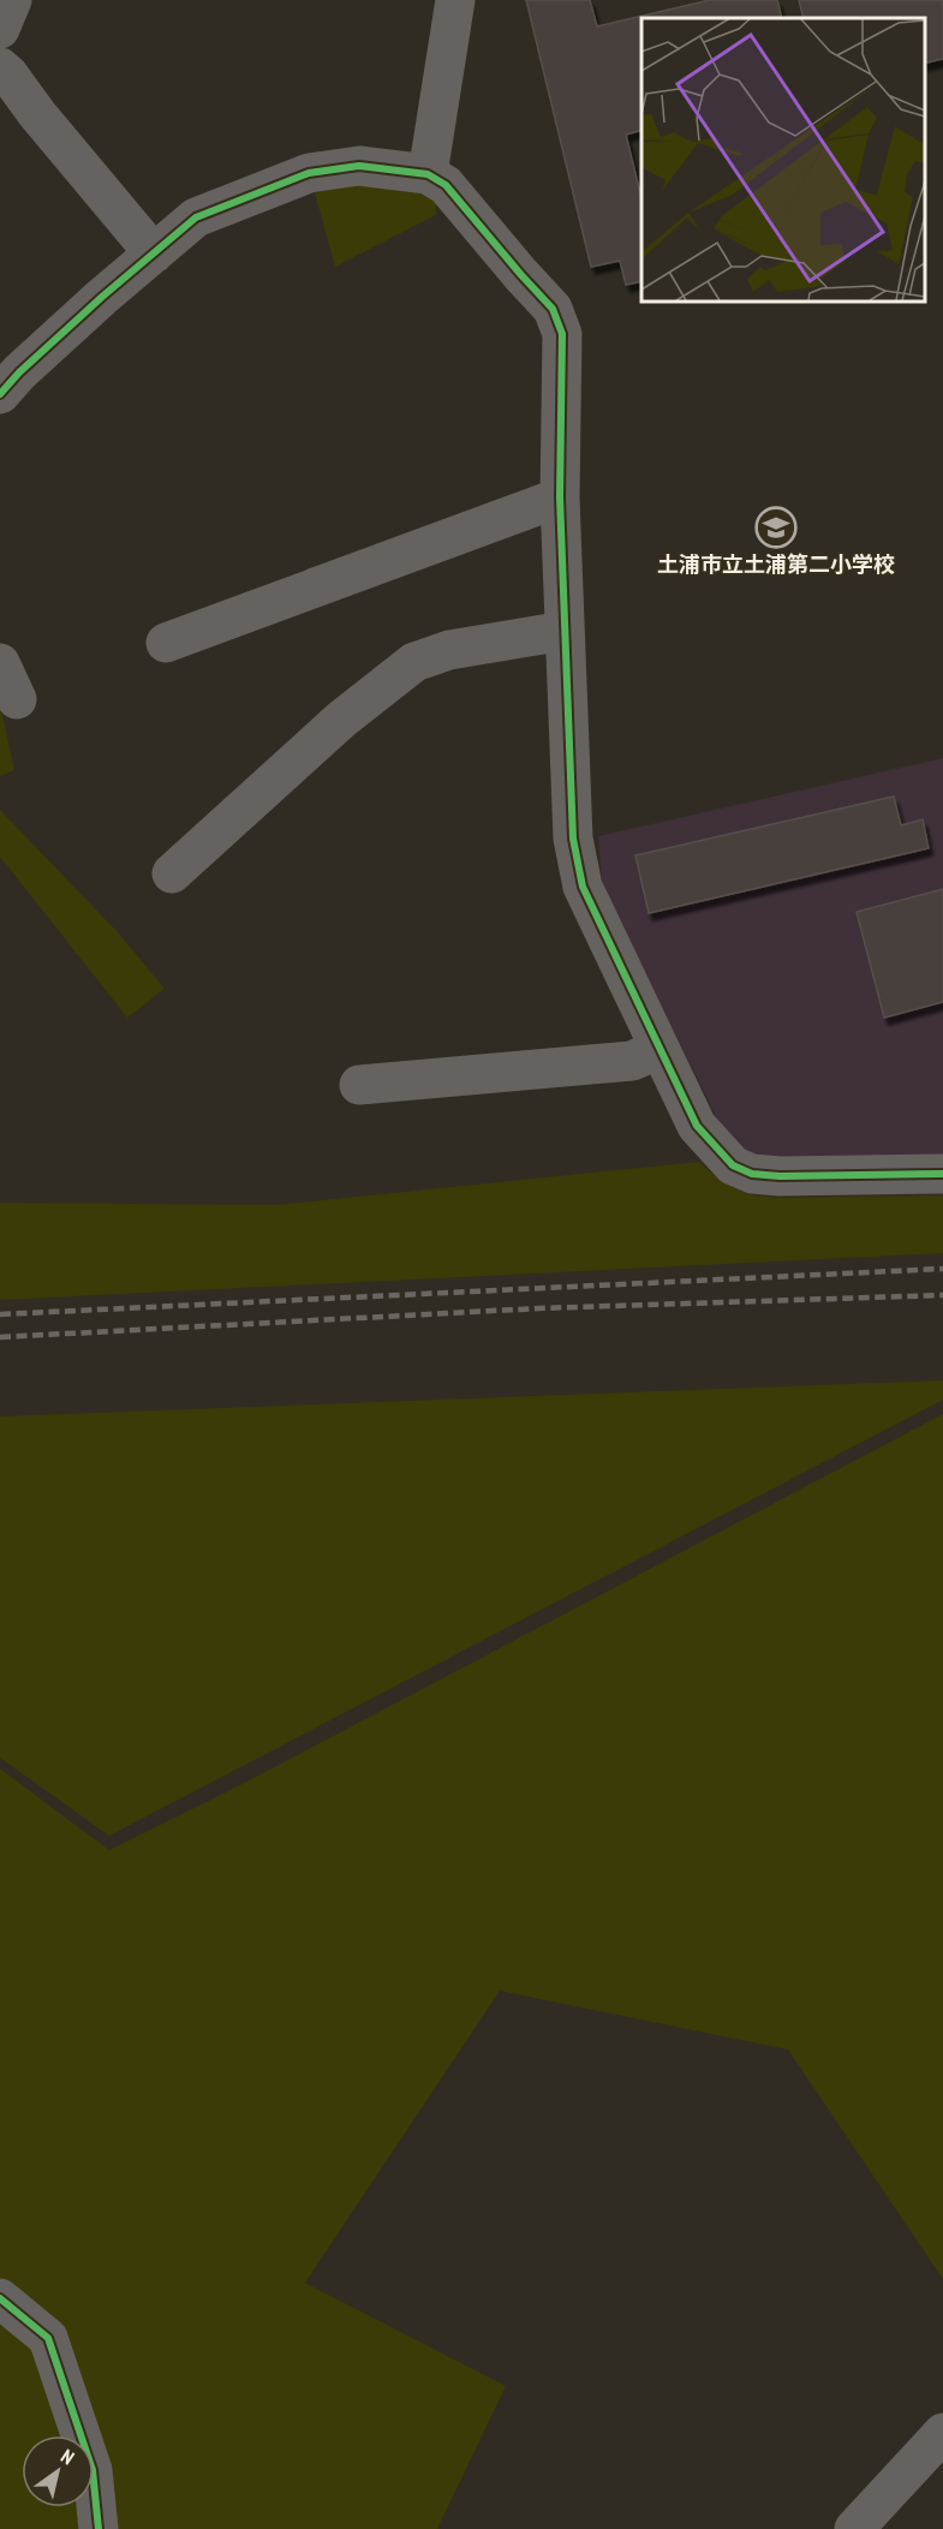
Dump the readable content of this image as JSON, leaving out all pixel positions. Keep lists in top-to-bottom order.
{
  "places": {
    "school or university": ["土浦市立土浦第二小学校"]
  },
  "north": "top right"
}
